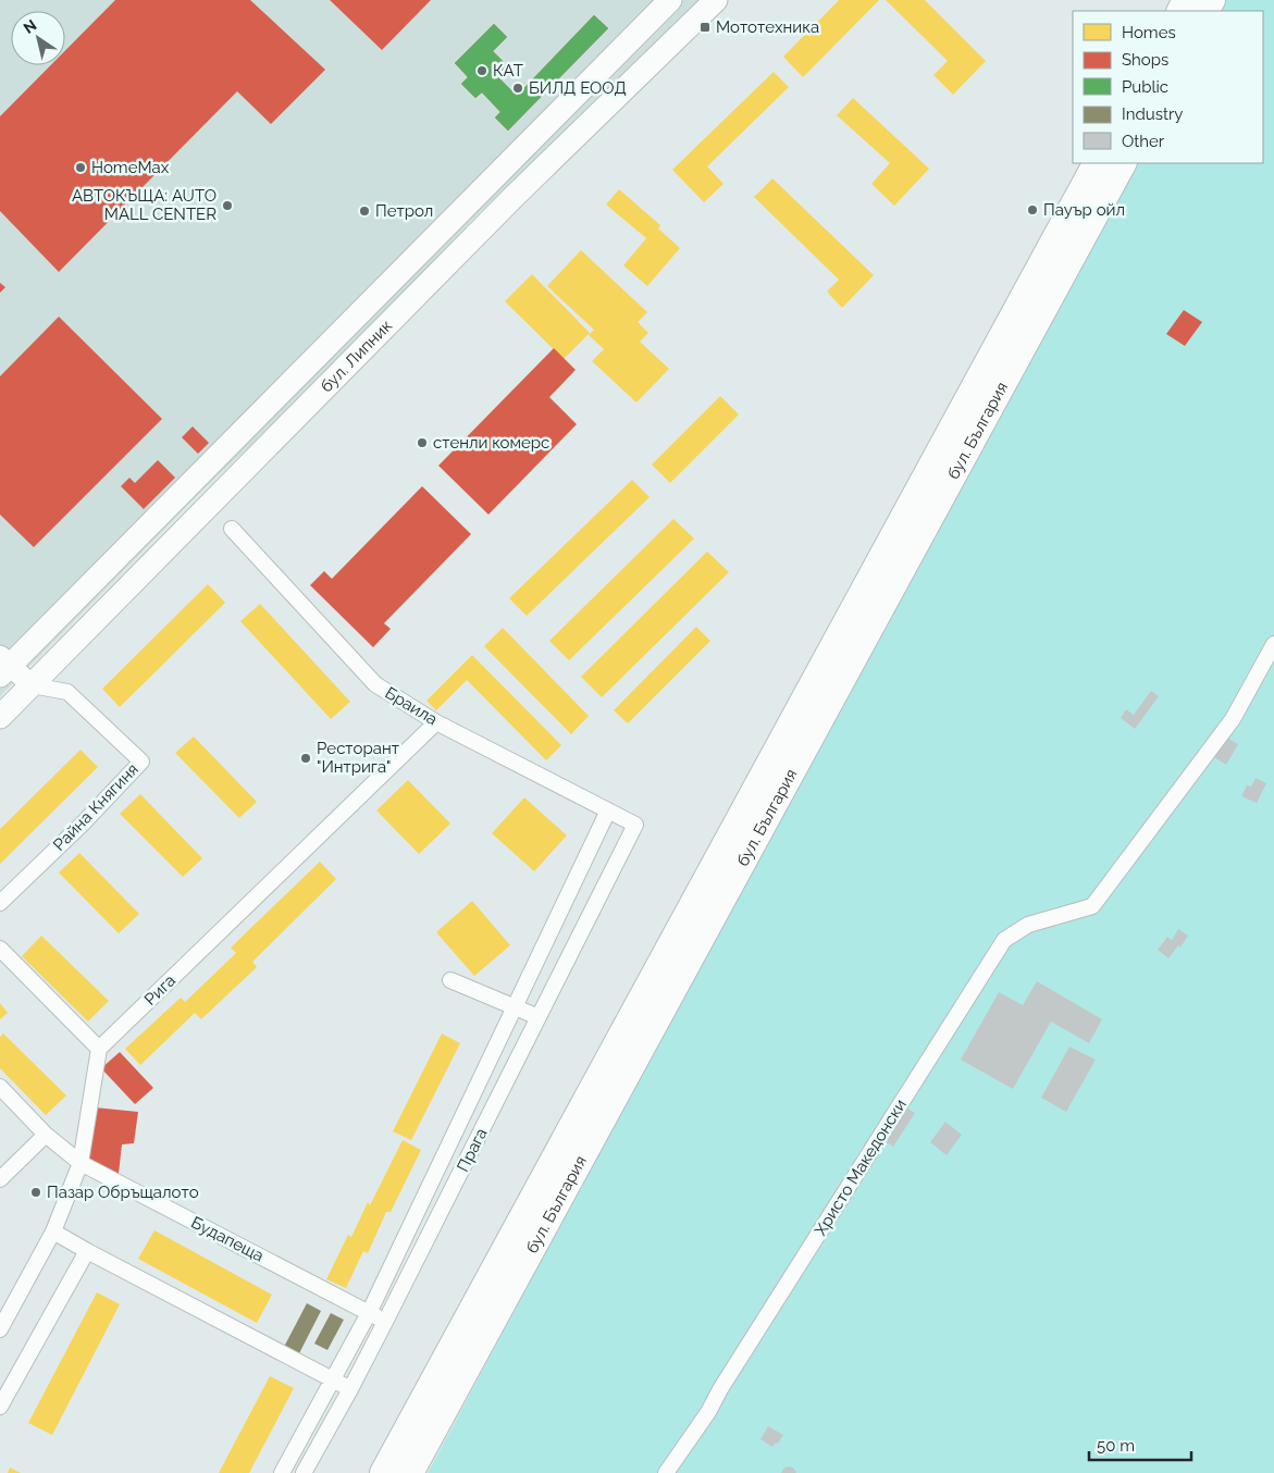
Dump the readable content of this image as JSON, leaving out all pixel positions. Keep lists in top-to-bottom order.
{
  "streets": {
    "highway": ["бул. България"],
    "main road": ["бул. Липник"],
    "street": [
      "Браила",
      "Райна Княгиня",
      "Рига",
      "Прага",
      "Христо Македонски",
      "Будапеща"
    ]
  },
  "crossings": [
    ["бул. Липник", "Райна Княгиня"],
    ["Браила", "Рига"],
    ["Браила", "Прага"],
    ["Прага", "Будапеща"]
  ],
  "places": {
    "transit": ["Мототехника"],
    "other": [
      "КАТ",
      "БИЛД ЕООД",
      "HomeMax",
      "АВТОКЪЩА: AUTO MALL CENTER",
      "Пауър ойл",
      "Петрол",
      "стенли комерс",
      "Ресторант \"Интрига\"",
      "Пазар Обръщалото"
    ]
  },
  "legend": [
    "Homes",
    "Shops",
    "Public",
    "Industry",
    "Other"
  ],
  "scale_bar": "50 m",
  "north": "top left"
}
